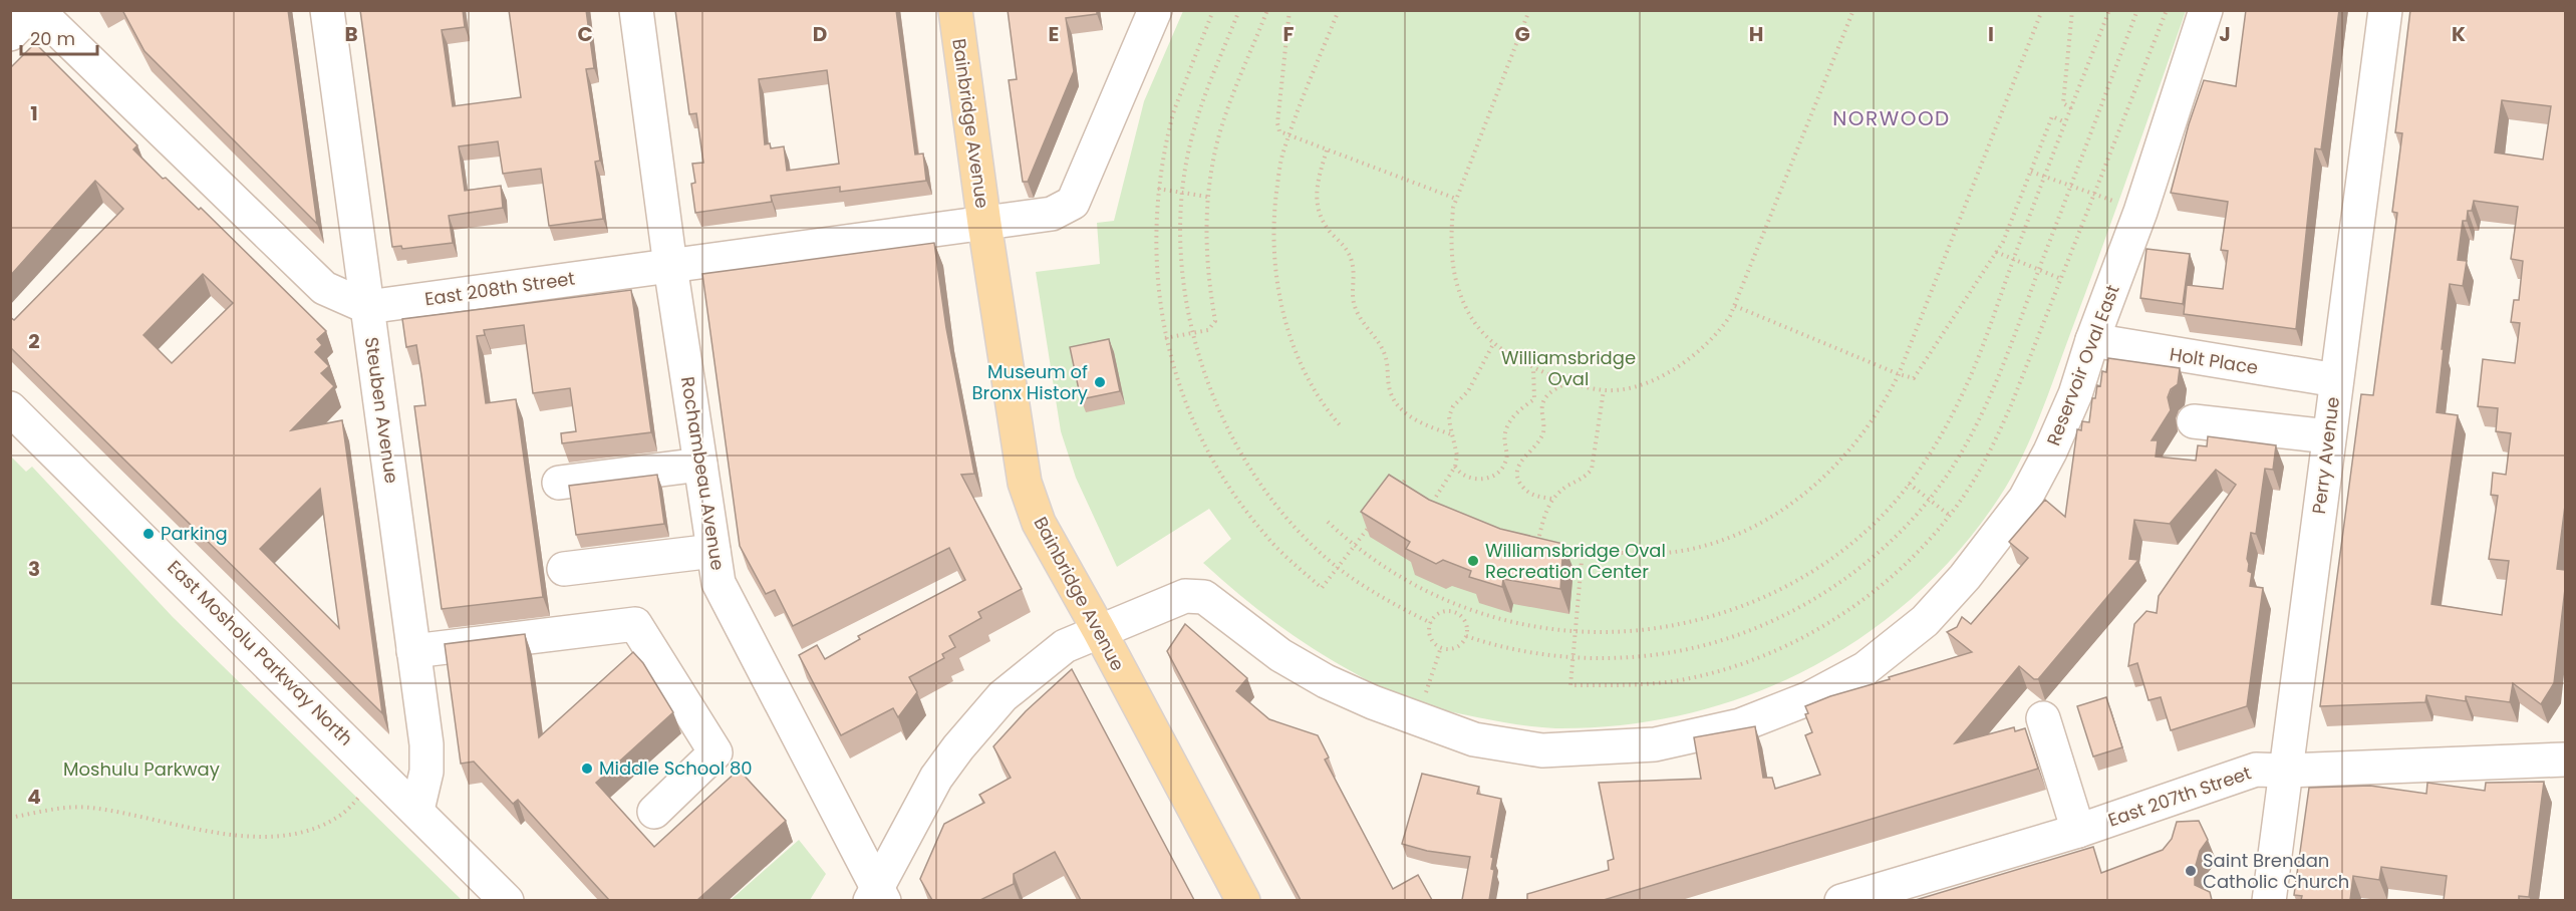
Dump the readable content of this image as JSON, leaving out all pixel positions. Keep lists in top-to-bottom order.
{
  "streets": {
    "main road": ["Bainbridge Avenue"],
    "street": [
      "East 208th Street",
      "Holt Place",
      "Reservoir Oval East",
      "Steuben Avenue",
      "Perry Avenue",
      "Rochambeau Avenue",
      "East Mosholu Parkway North",
      "East 207th Street"
    ]
  },
  "crossings": [
    ["Bainbridge Avenue", "East 208th Street"],
    ["Bainbridge Avenue", "Reservoir Oval East"],
    ["East 208th Street", "Steuben Avenue"],
    ["East 208th Street", "Rochambeau Avenue"],
    ["Holt Place", "Reservoir Oval East"],
    ["Holt Place", "Perry Avenue"],
    ["Reservoir Oval East", "Rochambeau Avenue"],
    ["Steuben Avenue", "East Mosholu Parkway North"],
    ["Perry Avenue", "East 207th Street"]
  ],
  "districts": ["NORWOOD"],
  "parks": ["Williamsbridge Oval", "Moshulu Parkway"],
  "places": [
    "Museum of Bronx History",
    "Parking",
    "Williamsbridge Oval Recreation Center",
    "Middle School 80",
    "Saint Brendan Catholic Church"
  ],
  "scale_bar": "20 m",
  "grid": {
    "columns": [
      "B",
      "C",
      "D",
      "E",
      "F",
      "G",
      "H",
      "I",
      "J",
      "K"
    ],
    "rows": [
      "1",
      "2",
      "3",
      "4"
    ]
  }
}
